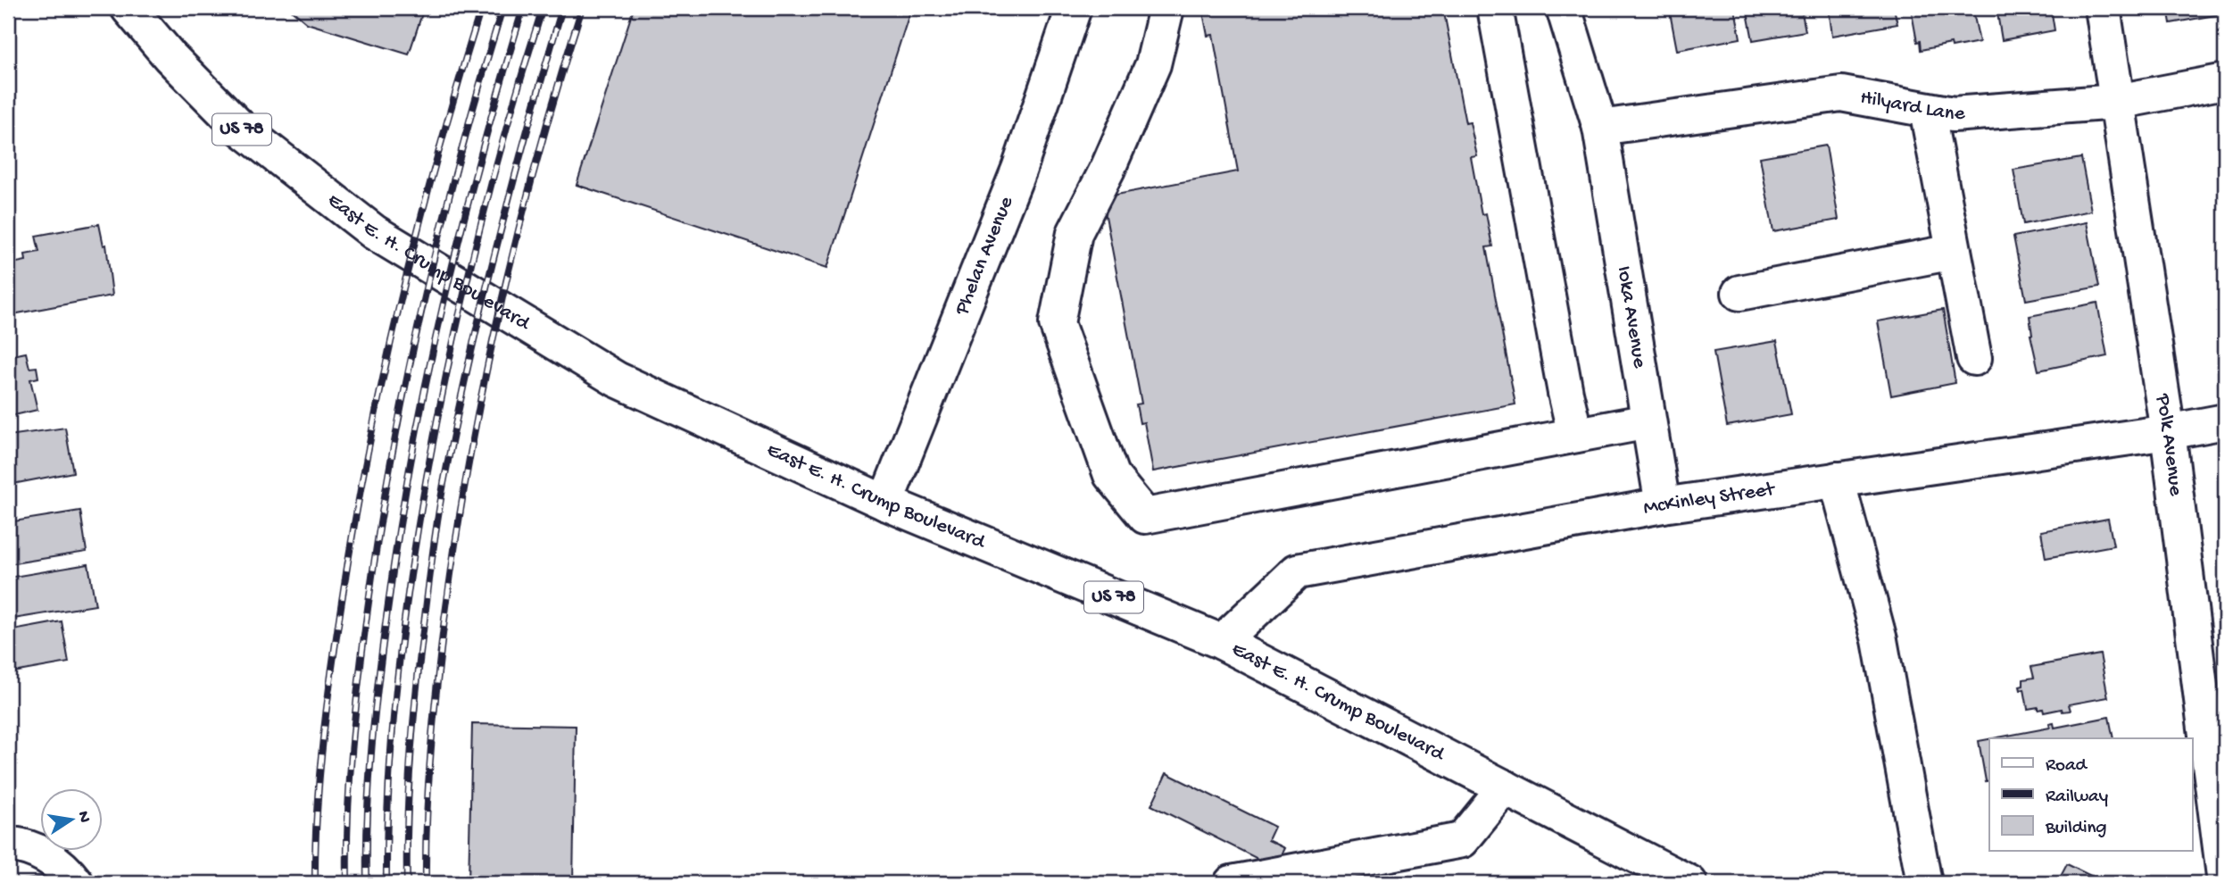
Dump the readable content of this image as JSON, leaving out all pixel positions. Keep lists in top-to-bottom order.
{
  "streets": {
    "street": [
      "Hilyard Lane",
      "US 78",
      "Phelan Avenue",
      "East E. H. Crump Boulevard",
      "Ioka Avenue",
      "Polk Avenue",
      "McKinley Street"
    ]
  },
  "crossings": [
    ["Hilyard Lane", "Ioka Avenue"],
    ["Hilyard Lane", "Polk Avenue"],
    ["Phelan Avenue", "East E. H. Crump Boulevard"],
    ["East E. H. Crump Boulevard", "McKinley Street"],
    ["Ioka Avenue", "McKinley Street"],
    ["Polk Avenue", "McKinley Street"]
  ],
  "legend": ["Road", "Railway", "Building"],
  "north": "right"
}
